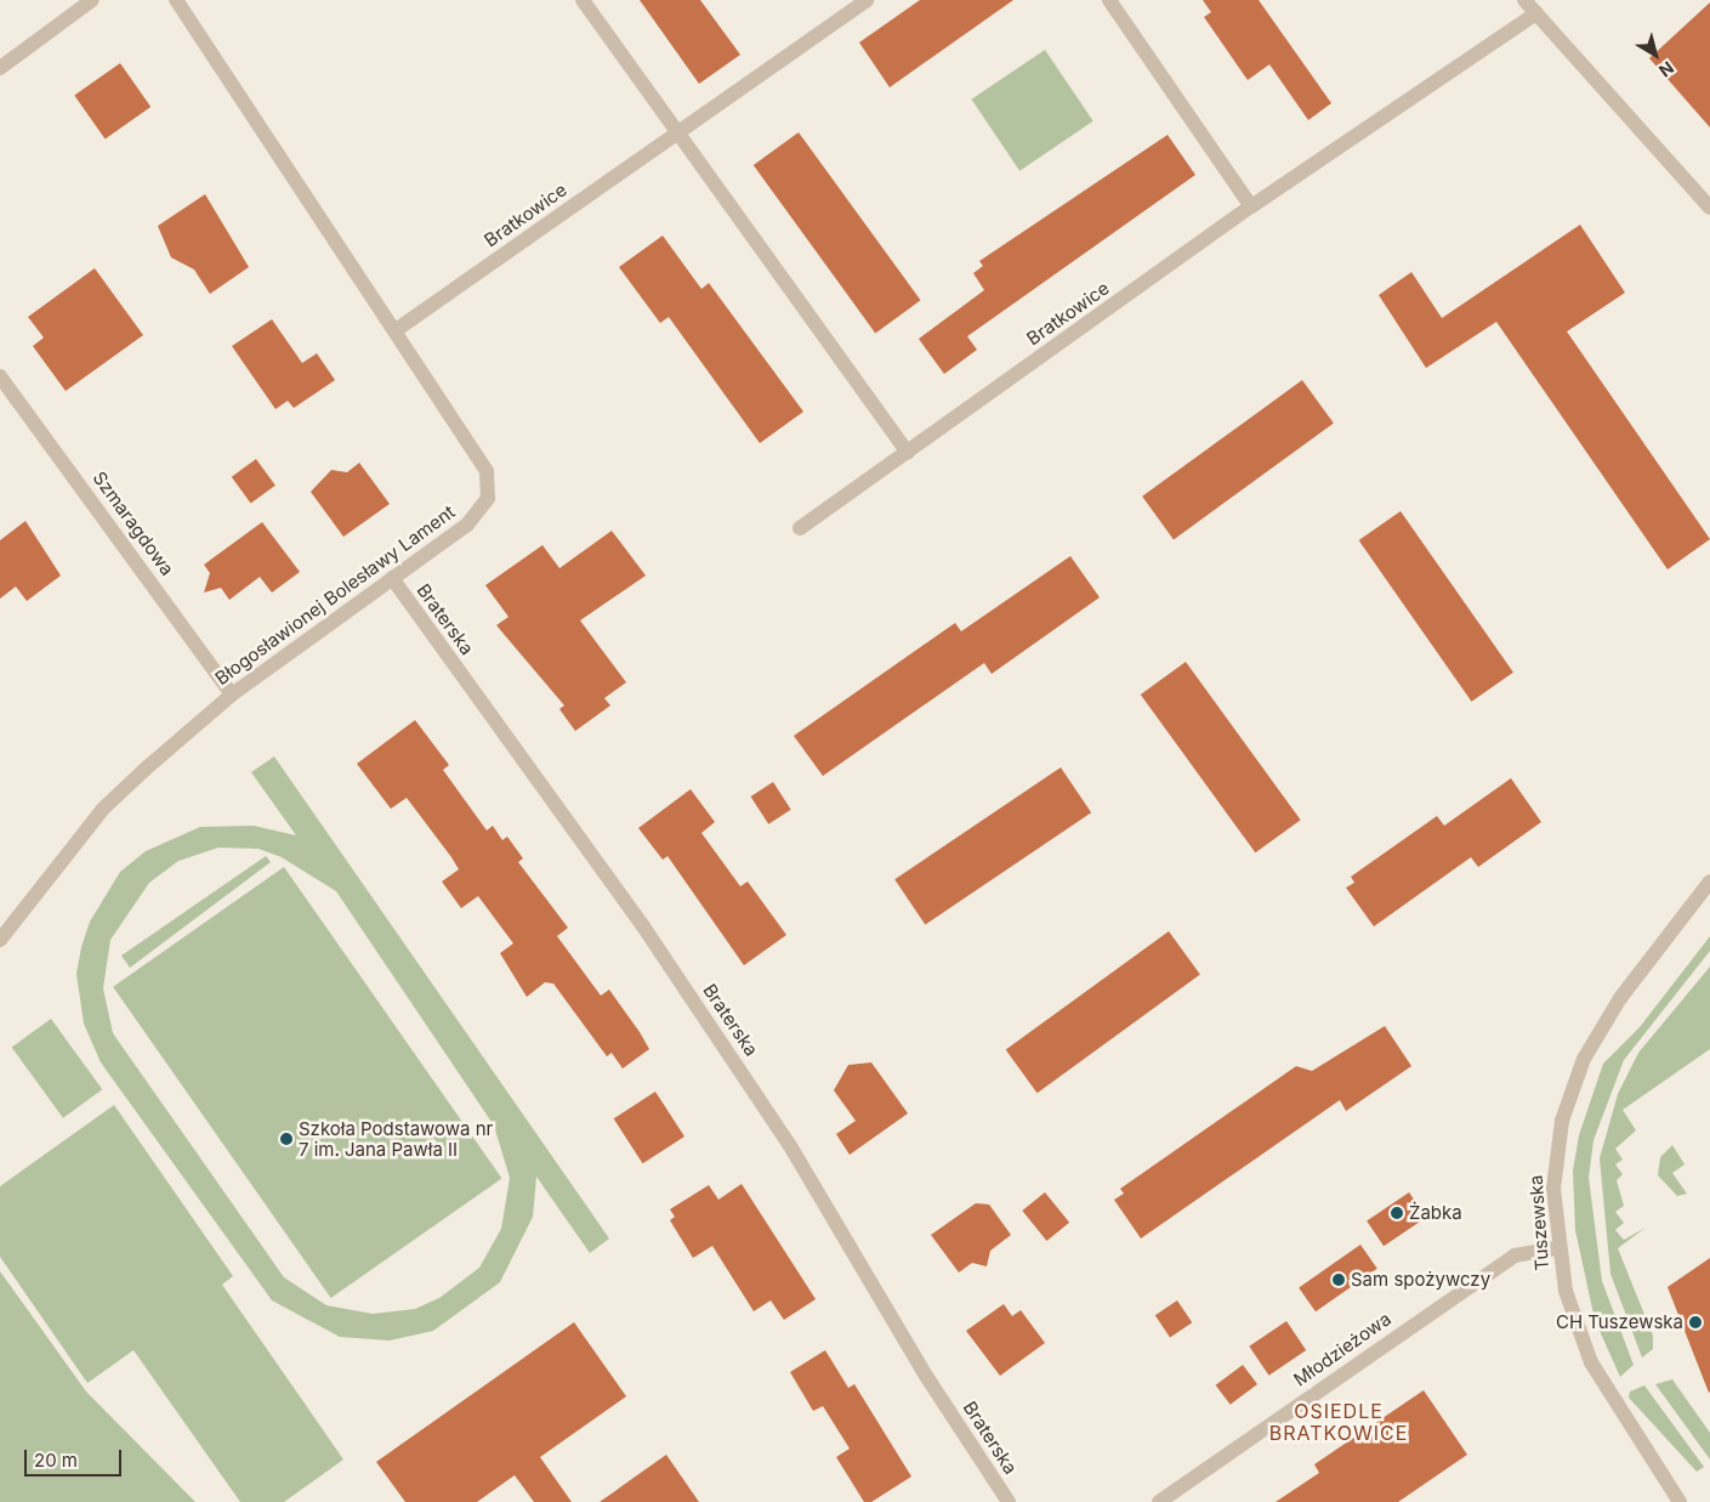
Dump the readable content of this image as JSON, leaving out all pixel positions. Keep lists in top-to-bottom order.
{
  "streets": {
    "street": [
      "Bratkowice",
      "Szmaragdowa",
      "Błogosławionej Bolesławy Lament",
      "Braterska",
      "Tuszewska",
      "Młodzieżowa"
    ]
  },
  "crossings": [
    ["Bratkowice", "Błogosławionej Bolesławy Lament"],
    ["Szmaragdowa", "Błogosławionej Bolesławy Lament"],
    ["Błogosławionej Bolesławy Lament", "Braterska"],
    ["Tuszewska", "Młodzieżowa"]
  ],
  "districts": ["OSIEDLE BRATKOWICE"],
  "places": [
    "Szkoła Podstawowa nr 7 im. Jana Pawła II",
    "Żabka",
    "Sam spożywczy",
    "CH Tuszewska"
  ],
  "scale_bar": "20 m",
  "north": "bottom right"
}
